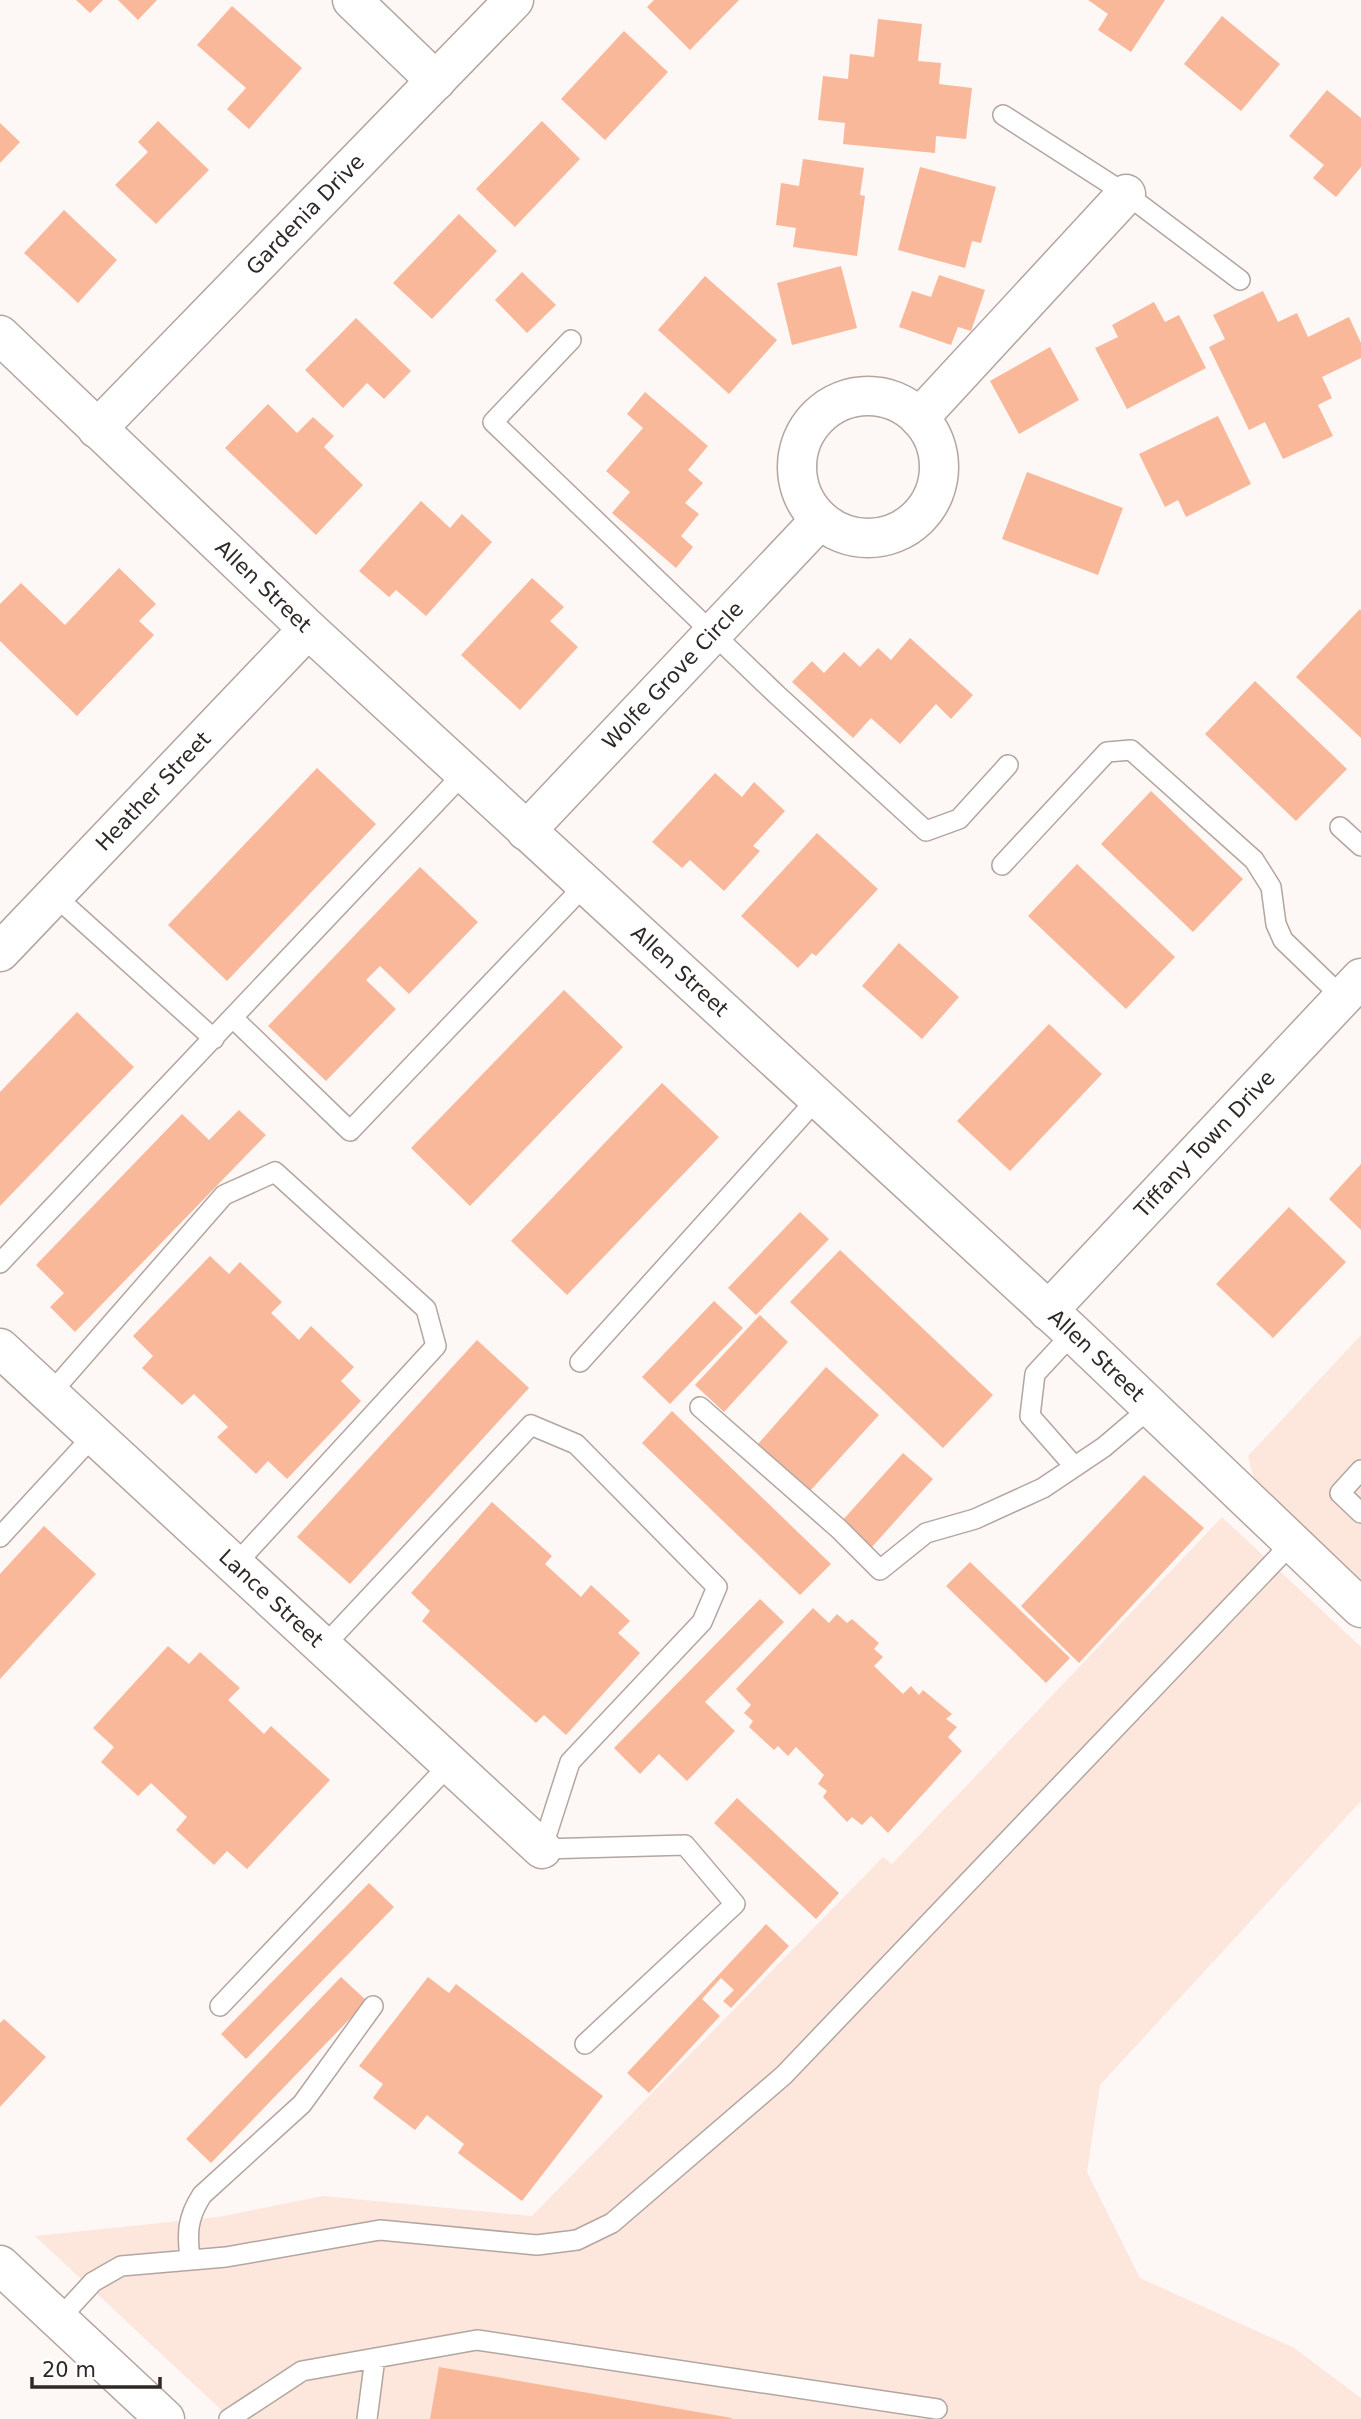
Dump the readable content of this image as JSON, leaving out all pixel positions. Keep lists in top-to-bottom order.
{
  "streets": {
    "street": [
      "Gardenia Drive",
      "Allen Street",
      "Wolfe Grove Circle",
      "Heather Street",
      "Tiffany Town Drive",
      "Lance Street"
    ]
  },
  "crossings": [
    ["Gardenia Drive", "Allen Street"],
    ["Allen Street", "Wolfe Grove Circle"],
    ["Allen Street", "Heather Street"],
    ["Allen Street", "Tiffany Town Drive"]
  ],
  "scale_bar": "20 m"
}
